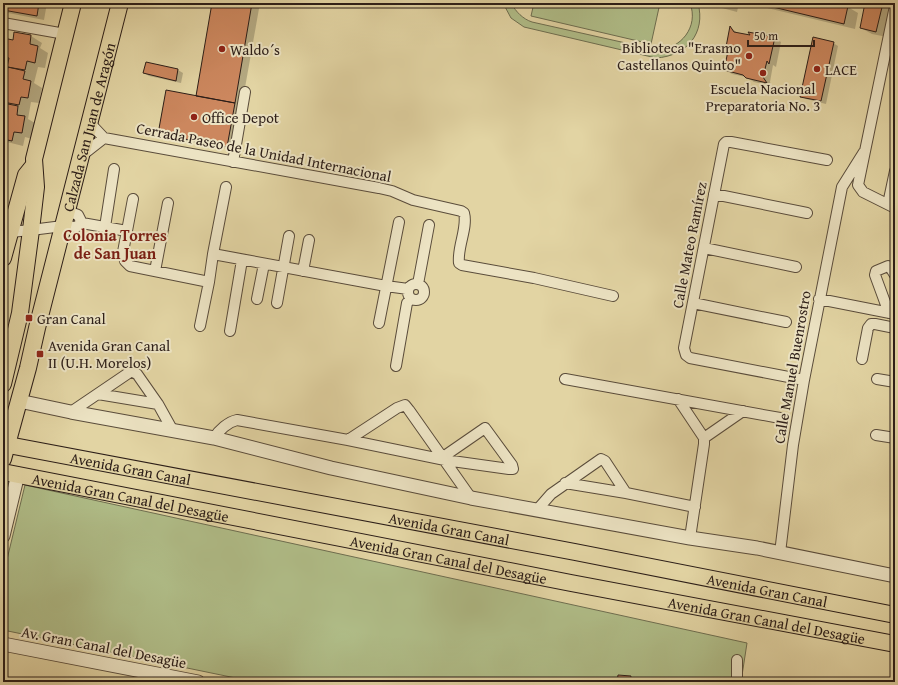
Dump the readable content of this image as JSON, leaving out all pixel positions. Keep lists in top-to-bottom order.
{
  "streets": {
    "main road": ["Calzada San Juan de Aragón", "Avenida Gran Canal", "Avenida Gran Canal del Desagüe"],
    "street": [
      "Cerrada Paseo de la Unidad Internacional",
      "Calle Mateo Ramírez",
      "Calle Manuel Buenrostro",
      "Av. Gran Canal del Desagüe"
    ]
  },
  "crossings": [
    ["Calzada San Juan de Aragón", "Avenida Gran Canal"],
    ["Calle Mateo Ramírez", "Calle Manuel Buenrostro"]
  ],
  "districts": ["Colonia Torres de San Juan"],
  "places": {
    "other": [
      "Waldo´s",
      "Biblioteca \"Erasmo Castellanos Quinto\"",
      "LACE",
      "Escuela Nacional Preparatoria No. 3",
      "Office Depot"
    ],
    "transit": ["Gran Canal", "Avenida Gran Canal II (U.H. Morelos)"]
  },
  "scale_bar": "50 m"
}
